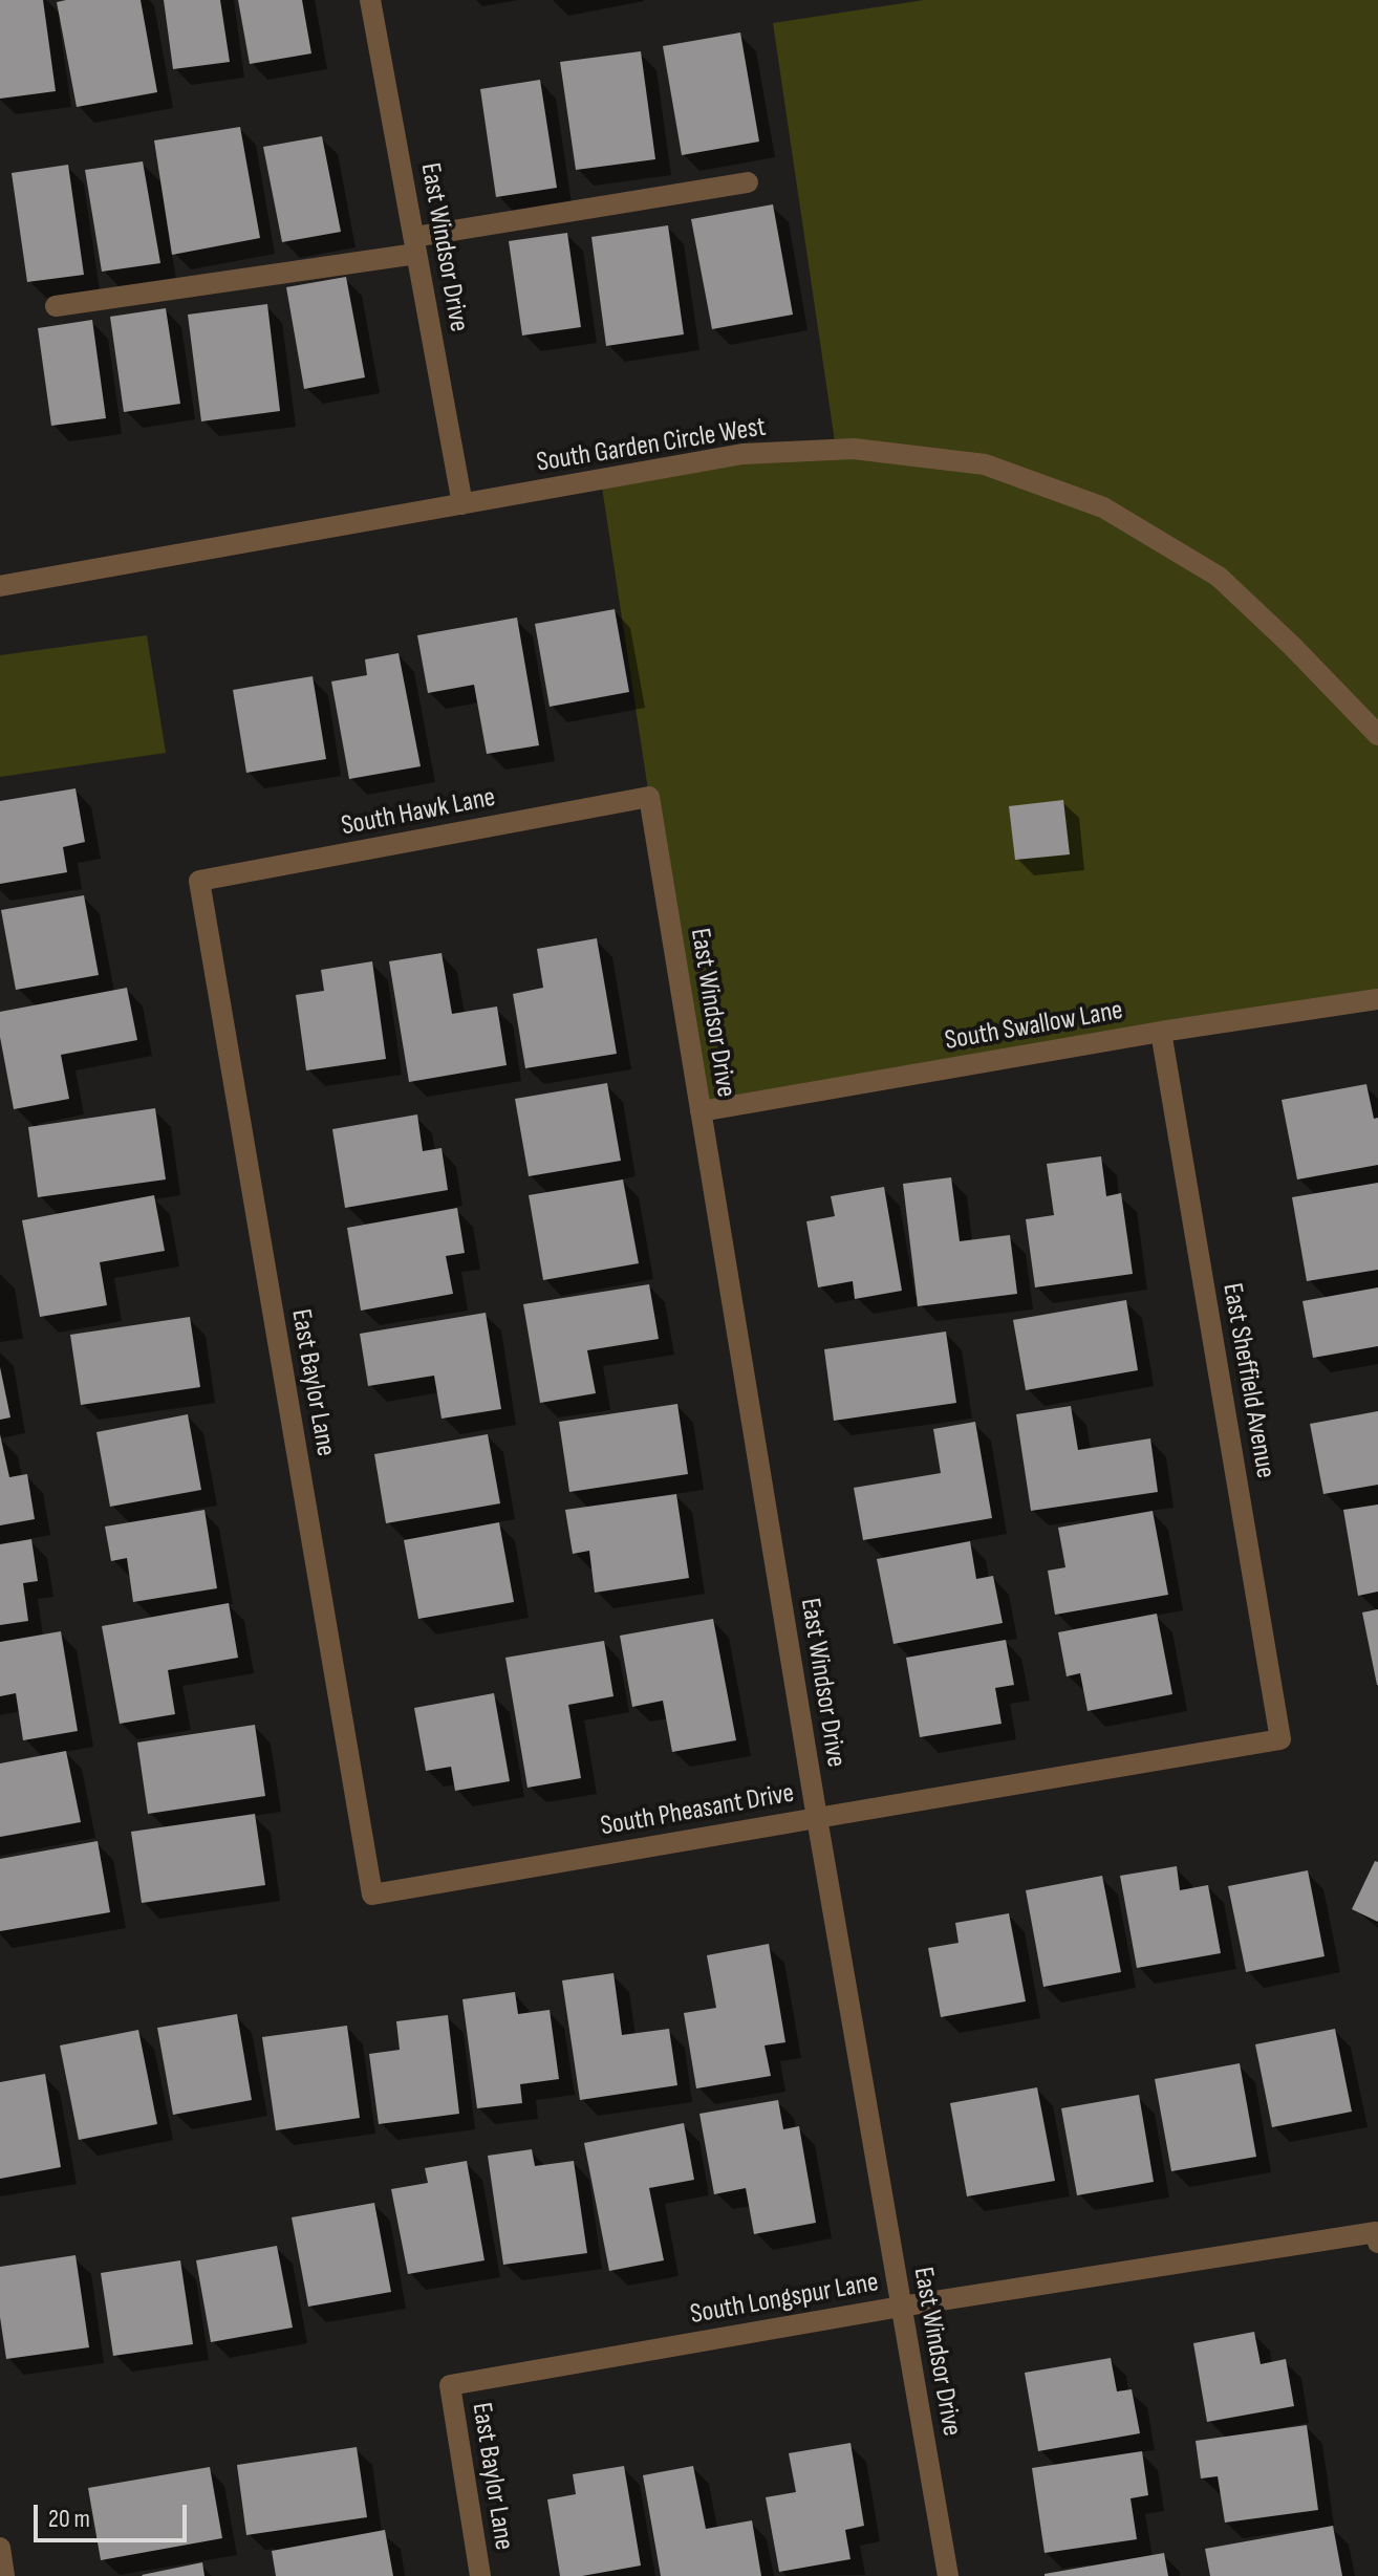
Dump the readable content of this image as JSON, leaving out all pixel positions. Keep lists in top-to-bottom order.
{
  "streets": {
    "street": [
      "East Windsor Drive",
      "South Garden Circle West",
      "South Hawk Lane",
      "South Swallow Lane",
      "East Sheffield Avenue",
      "East Baylor Lane",
      "South Pheasant Drive",
      "South Longspur Lane"
    ]
  },
  "crossings": [
    ["East Windsor Drive", "South Garden Circle West"],
    ["East Windsor Drive", "South Hawk Lane"],
    ["East Windsor Drive", "South Swallow Lane"],
    ["East Windsor Drive", "South Pheasant Drive"],
    ["East Windsor Drive", "South Longspur Lane"],
    ["South Hawk Lane", "East Baylor Lane"],
    ["South Swallow Lane", "East Sheffield Avenue"],
    ["East Sheffield Avenue", "South Pheasant Drive"],
    ["East Baylor Lane", "South Pheasant Drive"],
    ["East Baylor Lane", "South Longspur Lane"]
  ],
  "scale_bar": "20 m"
}
